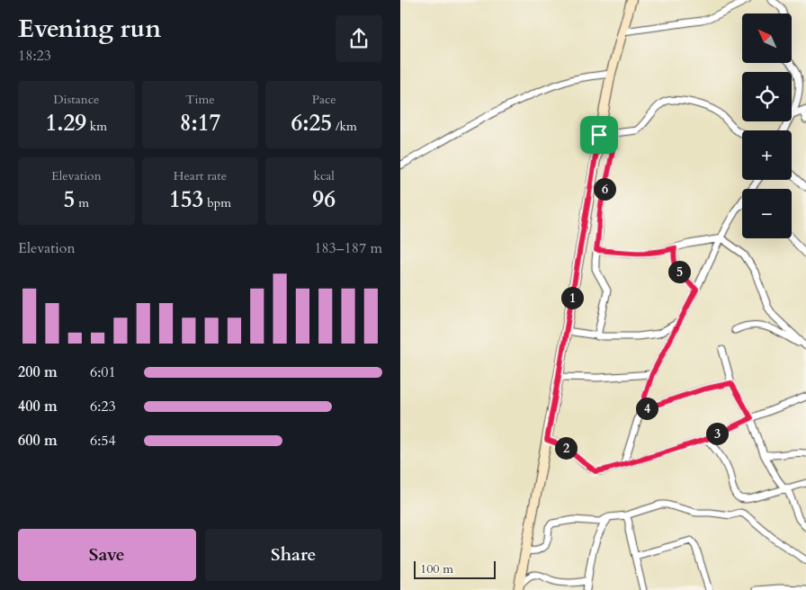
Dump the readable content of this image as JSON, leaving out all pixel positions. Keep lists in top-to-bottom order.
{
  "scale_bar": "100 m",
  "north": "top left",
  "page": {
    "heading": ["Evening run", "18:23"],
    "map_buttons": ["+", "−"],
    "stats": [
      ["Distance", "1.29 km"],
      ["Time", "8:17"],
      ["Pace", "6:25 /km"],
      ["Elevation", "5 m"],
      ["Heart rate", "153 bpm"],
      ["kcal", "96"]
    ],
    "pins": [
      "6",
      "5",
      "1",
      "4",
      "3",
      "2"
    ],
    "chart": ["Elevation", "183–187 m"],
    "list": [
      {
        "name": "200 m",
        "note": "6:01"
      },
      {
        "name": "400 m",
        "note": "6:23"
      },
      {
        "name": "600 m",
        "note": "6:54"
      }
    ],
    "buttons": ["Save", "Share"],
    "scale": "100 m"
  }
}
